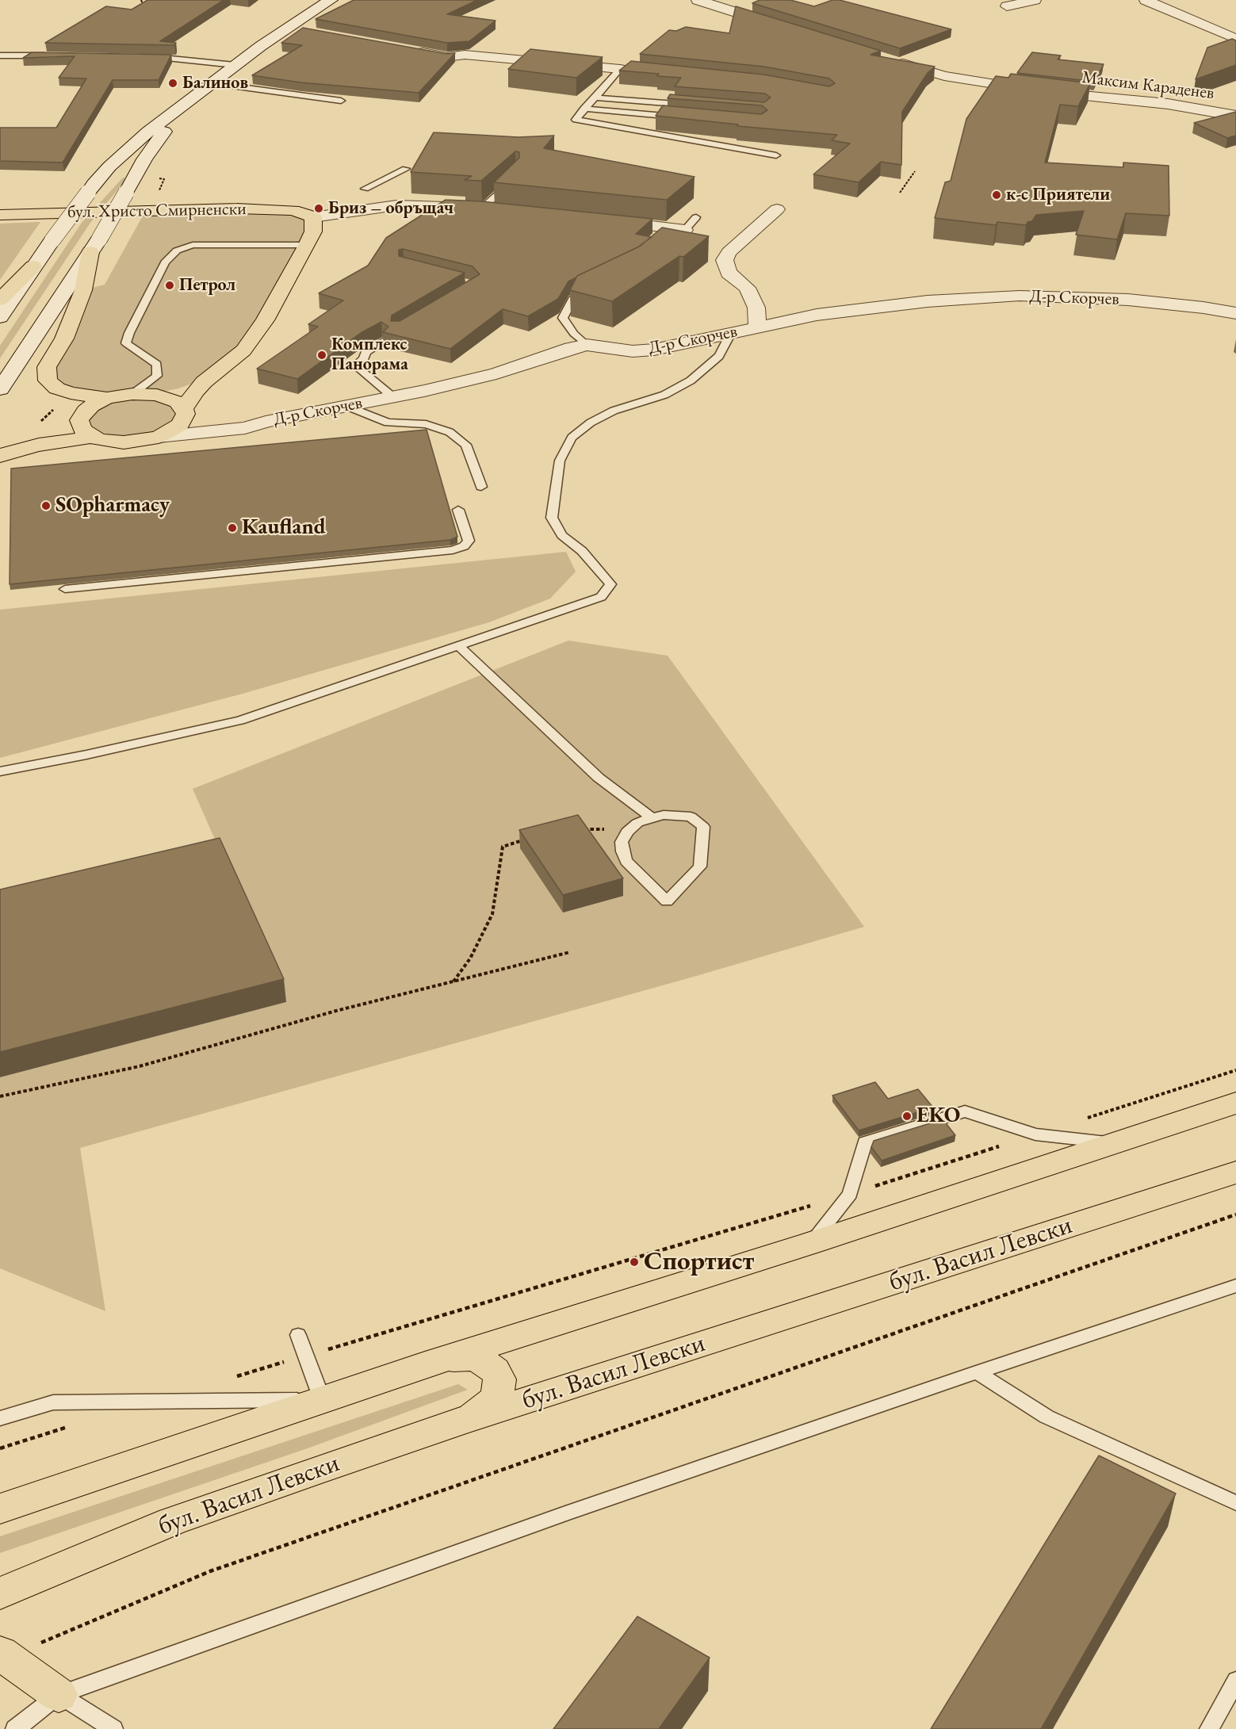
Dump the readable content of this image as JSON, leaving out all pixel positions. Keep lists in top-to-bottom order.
{
  "streets": {
    "main road": ["бул. Христо Смирненски", "бул. Васил Левски"],
    "street": ["Максим Караденев", "Д-р Скорчев"]
  },
  "places": [
    "Балинов",
    "к-с Приятели",
    "Бриз – обръщач",
    "Петрол",
    "Комплекс Панорама",
    "SOpharmacy",
    "Kaufland",
    "EKO",
    "Спортист"
  ]
}
